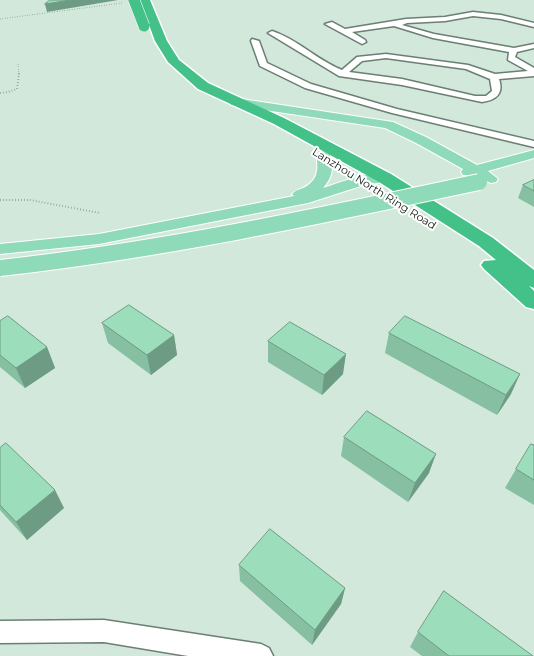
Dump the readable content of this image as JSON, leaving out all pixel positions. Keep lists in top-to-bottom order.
{
  "streets": {
    "highway": ["Lanzhou North Ring Road"]
  }
}
